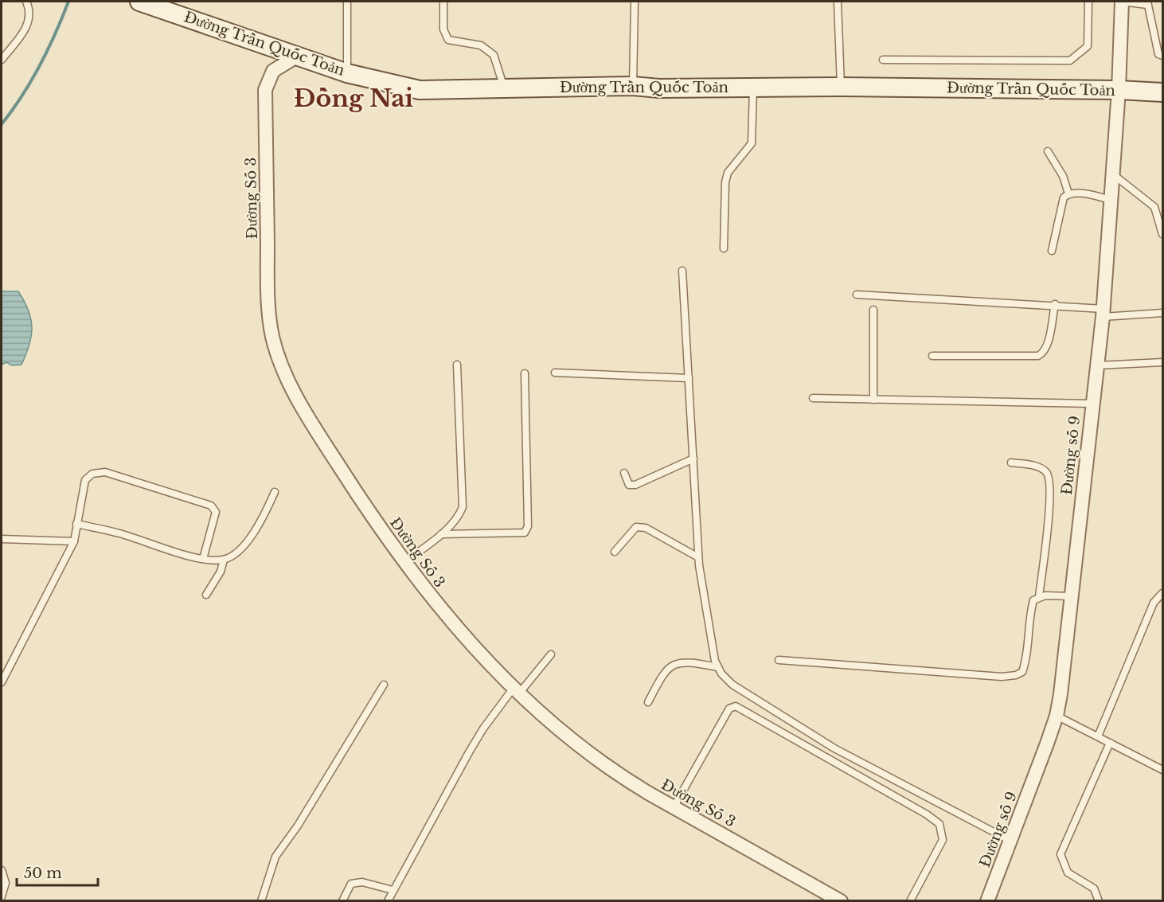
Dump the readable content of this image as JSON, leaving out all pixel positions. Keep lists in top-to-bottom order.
{
  "streets": {
    "main road": ["Đường Trần Quốc Toản"],
    "street": ["Đường Số 3", "Đường số 9"]
  },
  "crossings": [
    ["Đường Trần Quốc Toản", "Đường Số 3"],
    ["Đường Trần Quốc Toản", "Đường số 9"]
  ],
  "districts": ["Đồng Nai"],
  "scale_bar": "50 m"
}
